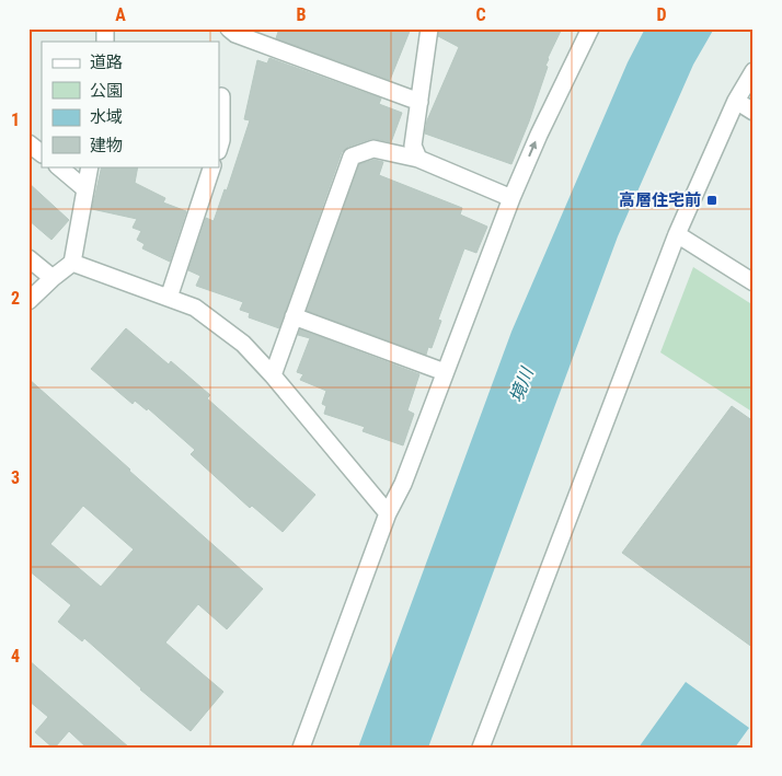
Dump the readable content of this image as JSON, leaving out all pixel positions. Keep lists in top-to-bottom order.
{
  "water": ["境川"],
  "places": {
    "transit": ["高層住宅前"]
  },
  "legend": [
    "道路",
    "公園",
    "水域",
    "建物"
  ],
  "grid": {
    "columns": [
      "A",
      "B",
      "C",
      "D"
    ],
    "rows": [
      "1",
      "2",
      "3",
      "4"
    ]
  }
}
